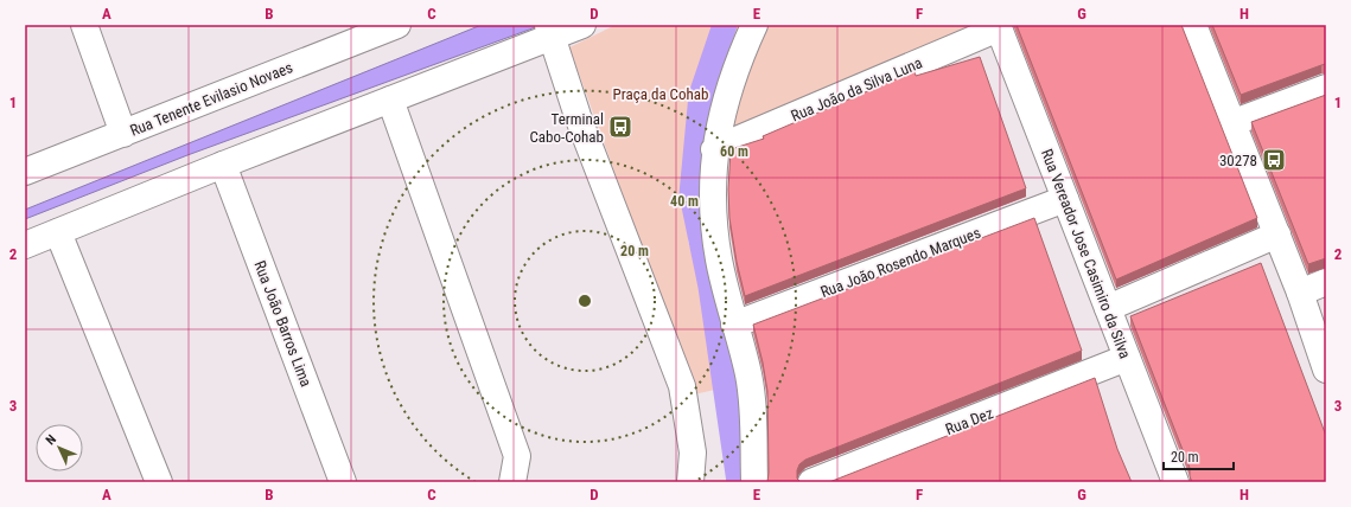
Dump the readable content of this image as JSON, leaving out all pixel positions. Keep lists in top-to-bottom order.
{
  "streets": {
    "street": [
      "Rua João da Silva Luna",
      "Rua Tenente Evilasio Novaes",
      "Rua Vereador Jose Casimiro da Silva",
      "Rua João Rosendo Marques",
      "Rua João Barros Lima",
      "Rua Dez"
    ]
  },
  "crossings": [
    ["Rua João da Silva Luna", "Rua Vereador Jose Casimiro da Silva"],
    ["Rua Vereador Jose Casimiro da Silva", "Rua João Rosendo Marques"],
    ["Rua Vereador Jose Casimiro da Silva", "Rua Dez"]
  ],
  "parks": ["Praça da Cohab"],
  "places": {
    "bus stop": ["Terminal Cabo-Cohab", "30278"]
  },
  "scale_bar": "20 m",
  "north": "top left",
  "grid": {
    "columns": [
      "A",
      "B",
      "C",
      "D",
      "E",
      "F",
      "G",
      "H"
    ],
    "rows": ["1", "2", "3"]
  },
  "rings": ["60 m", "40 m", "20 m"]
}
